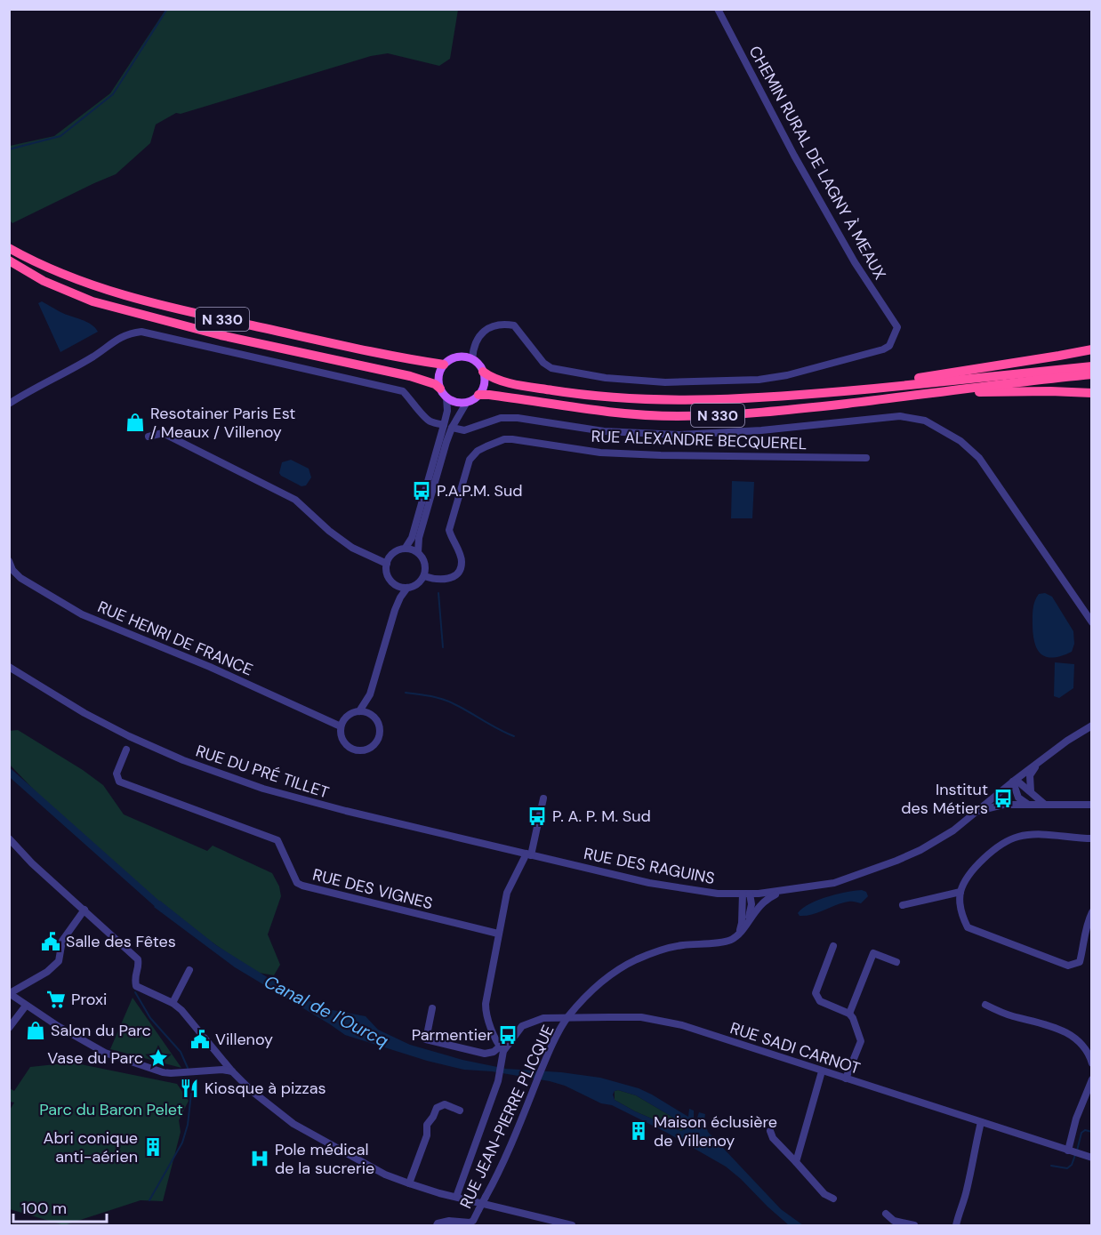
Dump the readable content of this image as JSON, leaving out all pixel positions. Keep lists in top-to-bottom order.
{
  "streets": {
    "highway": ["N 330"],
    "street": [
      "CHEMIN RURAL DE LAGNY À MEAUX",
      "RUE ALEXANDRE BECQUEREL",
      "RUE HENRI DE FRANCE",
      "RUE DU PRÉ TILLET",
      "RUE DES RAGUINS",
      "RUE DES VIGNES",
      "RUE SADI CARNOT",
      "RUE JEAN-PIERRE PLICQUE"
    ]
  },
  "crossings": [
    ["CHEMIN RURAL DE LAGNY À MEAUX", "N 330"],
    ["RUE DU PRÉ TILLET", "RUE DES RAGUINS"],
    ["RUE SADI CARNOT", "RUE JEAN-PIERRE PLICQUE"]
  ],
  "water": ["Canal de l'Ourcq"],
  "parks": ["Parc du Baron Pelet"],
  "places": {
    "shop": ["Resotainer Paris Est / Meaux / Villenoy", "Salon du Parc"],
    "bus stop": [
      "P.A.P.M. Sud",
      "Institut des Métiers",
      "P. A. P. M. Sud",
      "Parmentier"
    ],
    "public building": ["Salle des Fêtes", "Villenoy"],
    "supermarket": ["Proxi"],
    "place": ["Vase du Parc"],
    "restaurant": ["Kiosque à pizzas"],
    "building": ["Maison éclusière de Villenoy", "Abri conique anti-aérien"],
    "hospital": ["Pole médical de la sucrerie"]
  },
  "scale_bar": "100 m"
}
